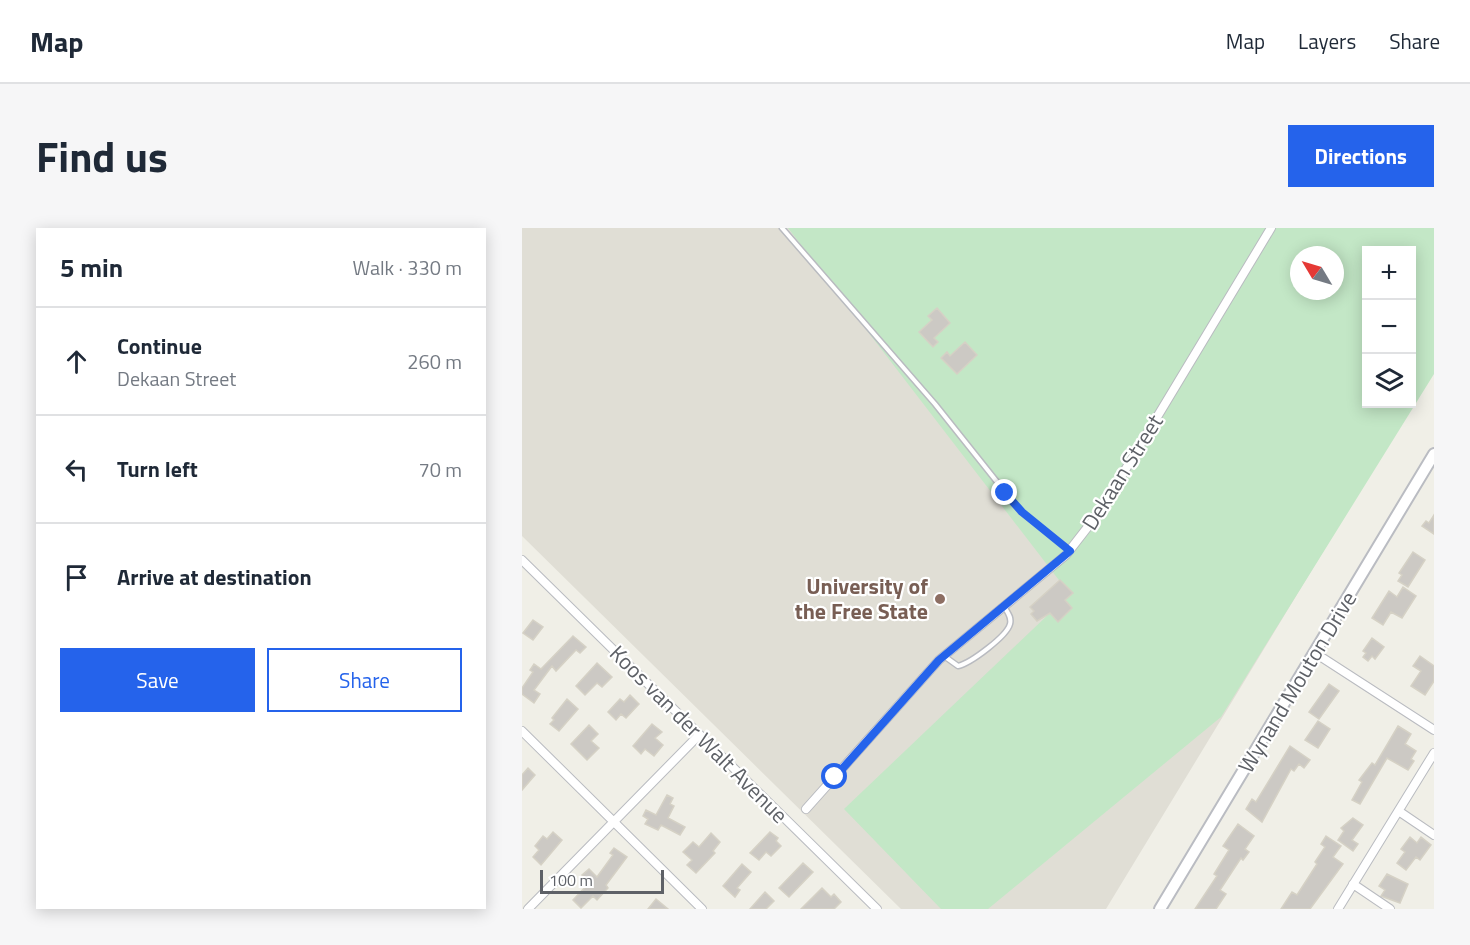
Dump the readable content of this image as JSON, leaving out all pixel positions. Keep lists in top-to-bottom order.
{
  "streets": {
    "street": ["Dekaan Street", "Wynand Mouton Drive", "Koos van der Walt Avenue"]
  },
  "places": ["University of the Free State"],
  "scale_bar": "100 m",
  "north": "top left",
  "page": {
    "header": "Map",
    "nav": ["Map", "Layers", "Share"],
    "title": "Find us",
    "buttons": [
      "Directions",
      ["Save", "Share"]
    ],
    "heading": ["5 min", "Walk · 330 m"],
    "map_buttons": ["+", "−"],
    "list": [
      ["Continue", "Dekaan Street", "260 m"],
      ["Turn left", "70 m"],
      "Arrive at destination"
    ],
    "scale": "100 m"
  }
}
